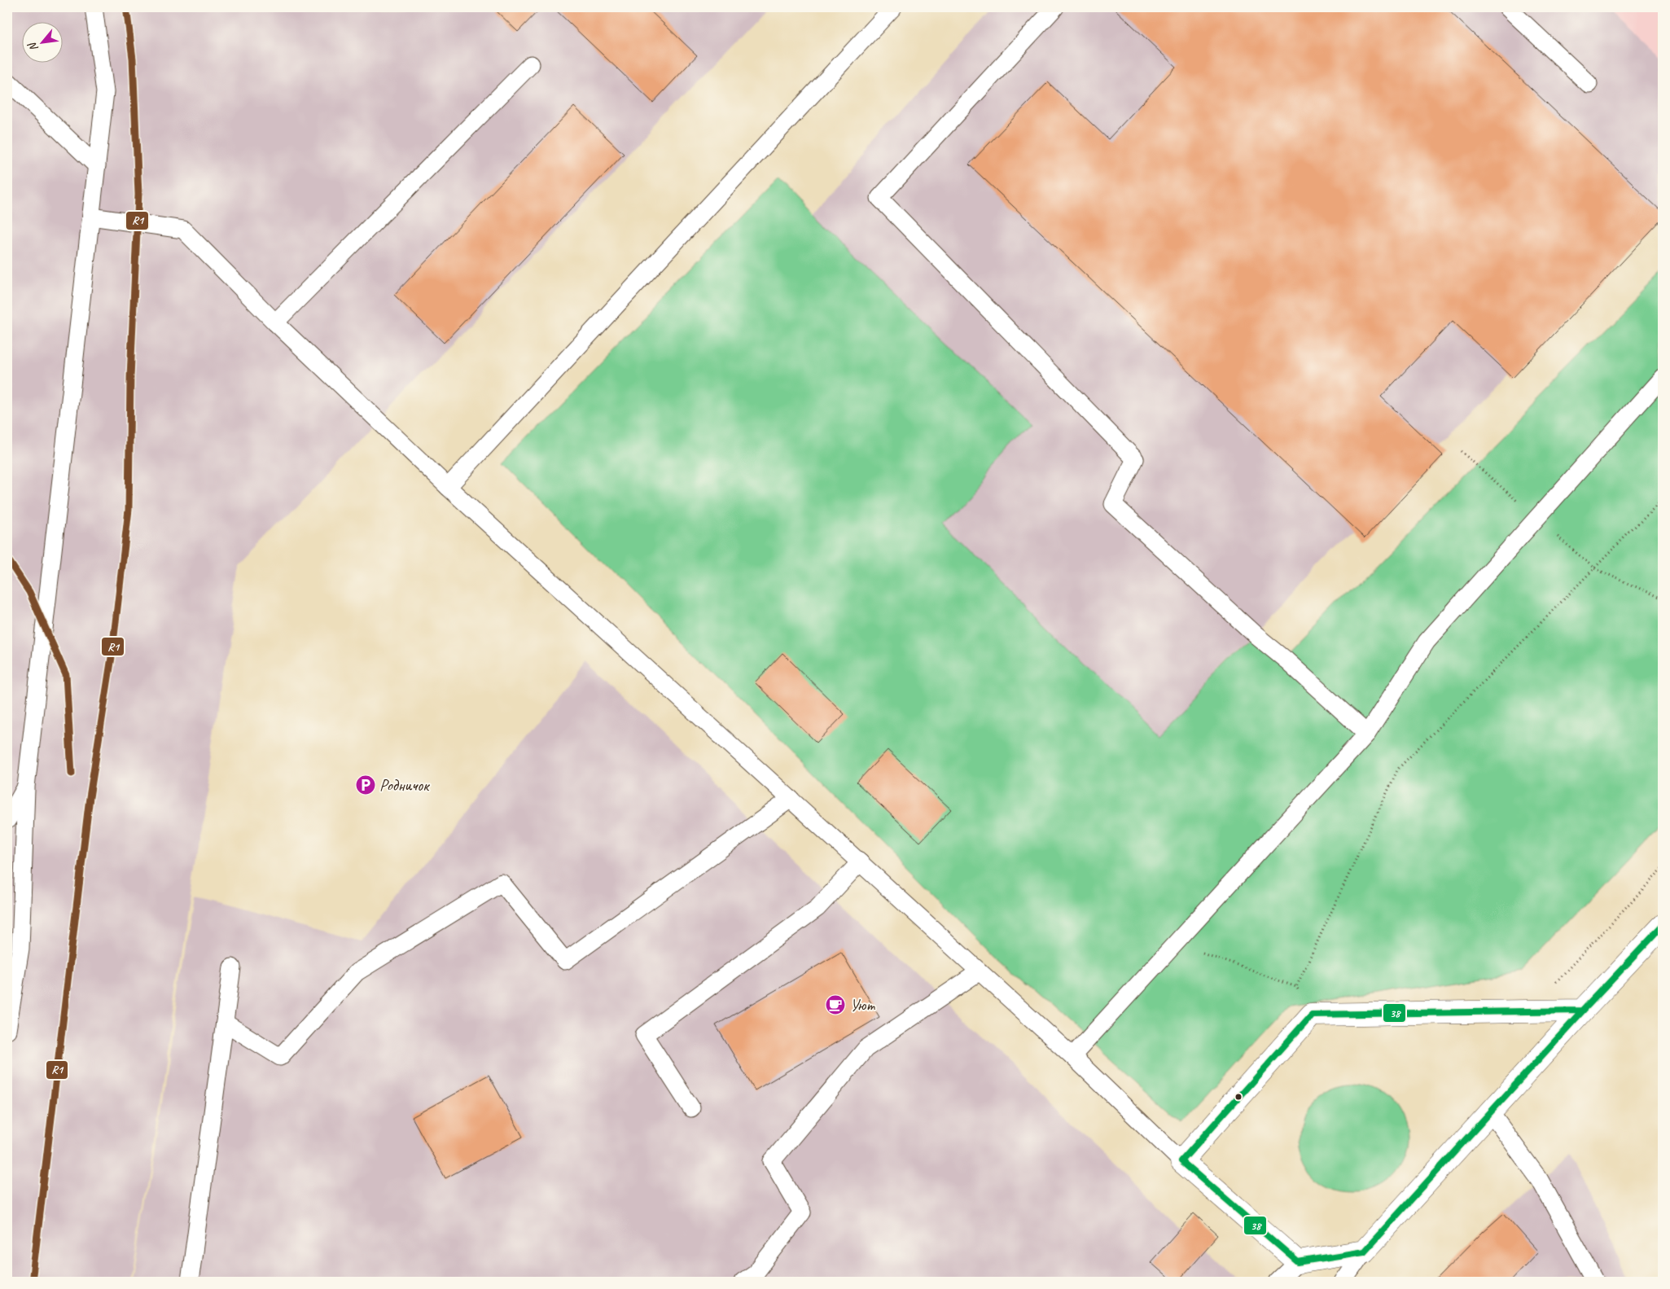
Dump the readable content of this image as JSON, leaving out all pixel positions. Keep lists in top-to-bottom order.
{
  "places": {
    "parking": ["Родничок"],
    "cafe": ["Уют"]
  },
  "lines": ["transit line R1", "transit line 38"],
  "north": "bottom left"
}
